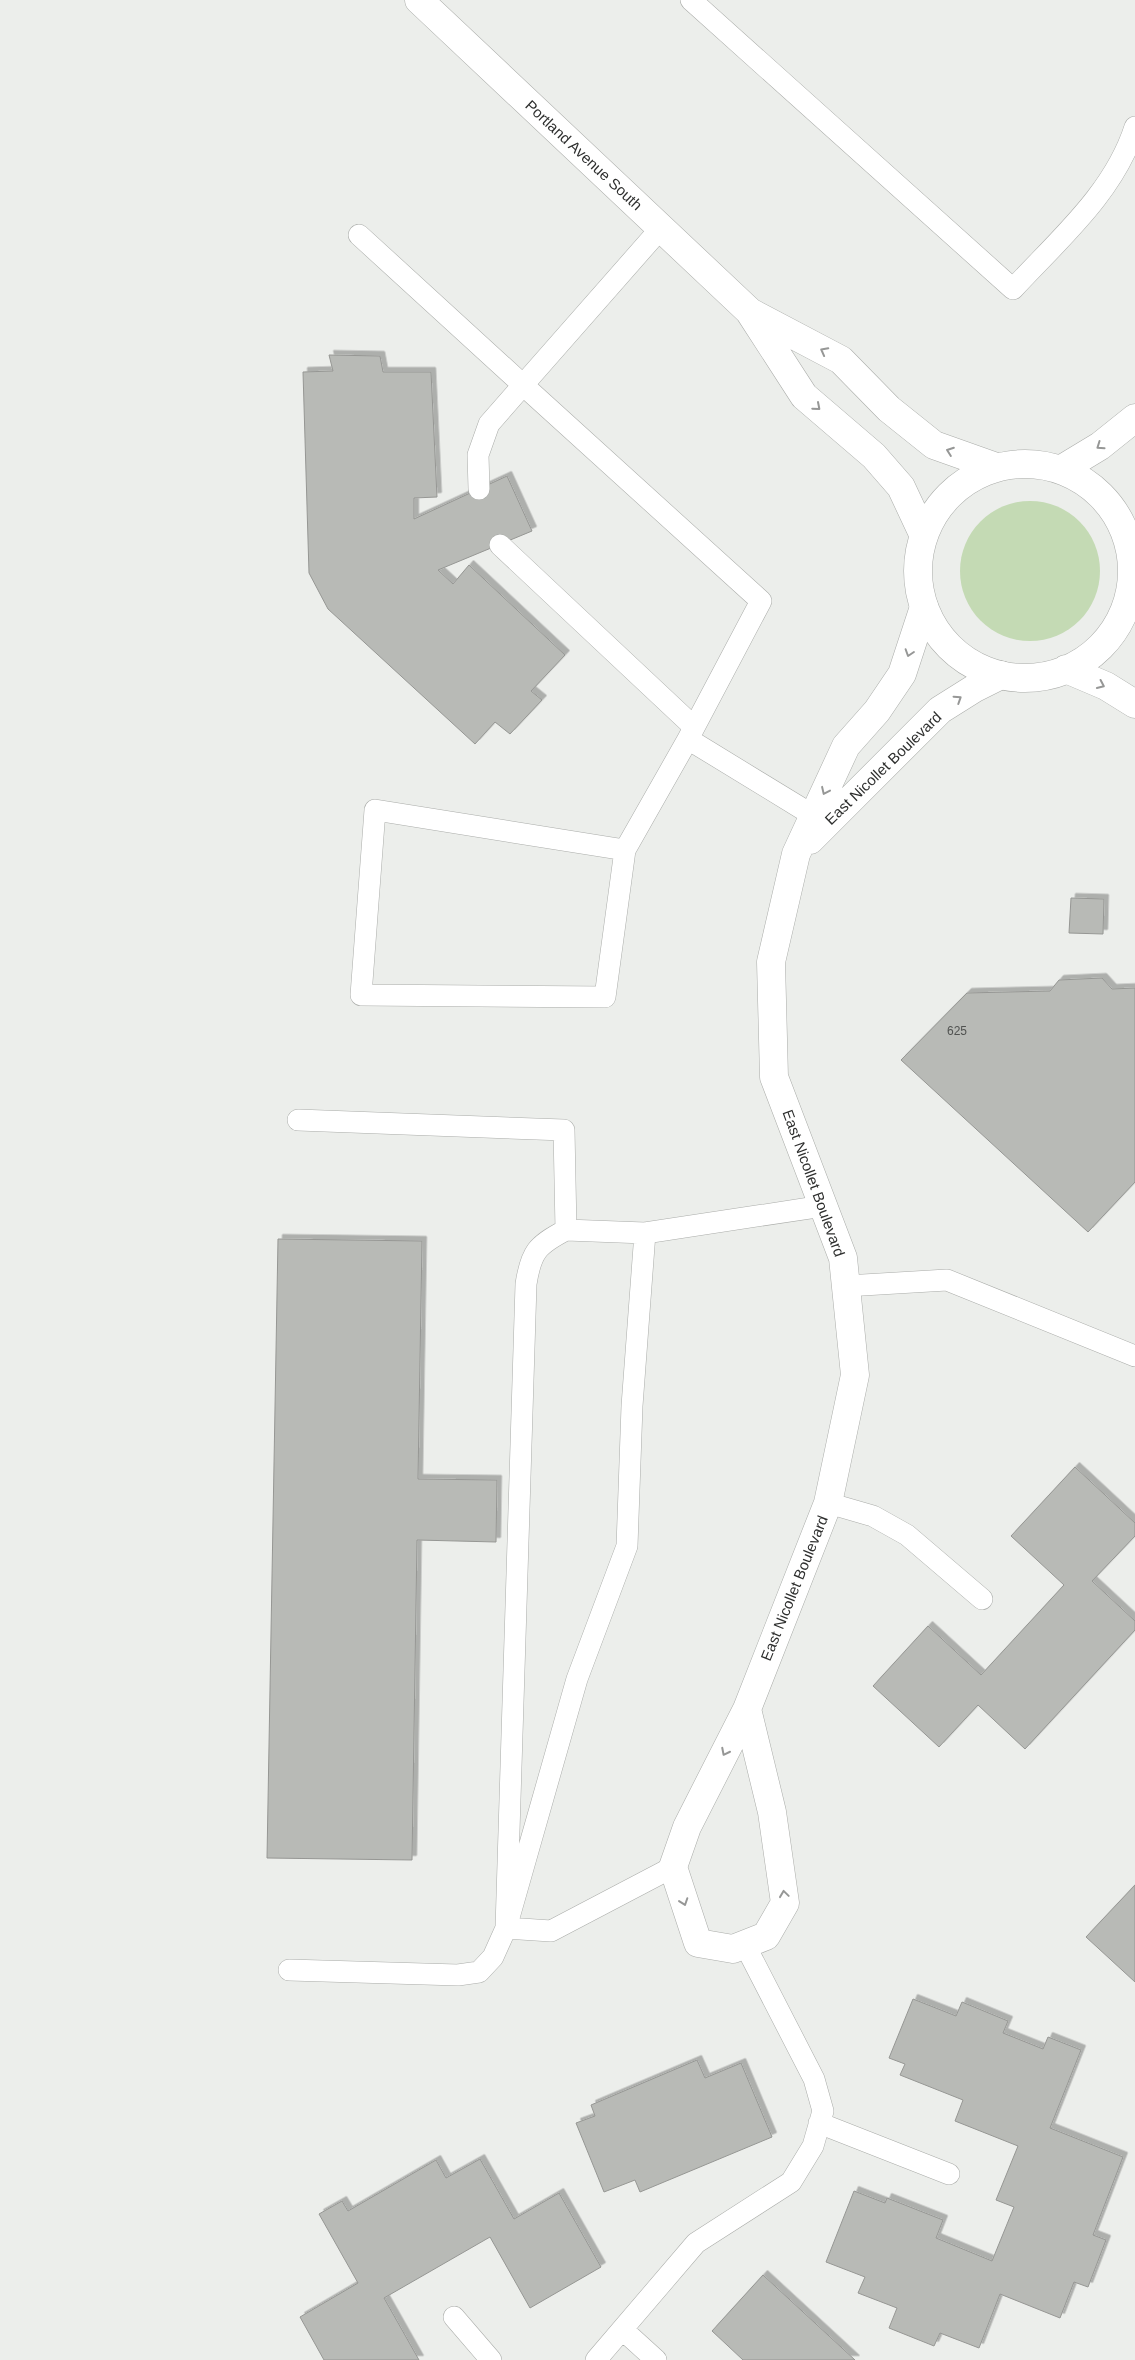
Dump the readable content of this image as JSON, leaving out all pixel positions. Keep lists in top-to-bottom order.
{
  "streets": {
    "street": ["Portland Avenue South", "East Nicollet Boulevard"]
  },
  "house_numbers": ["625"]
}
